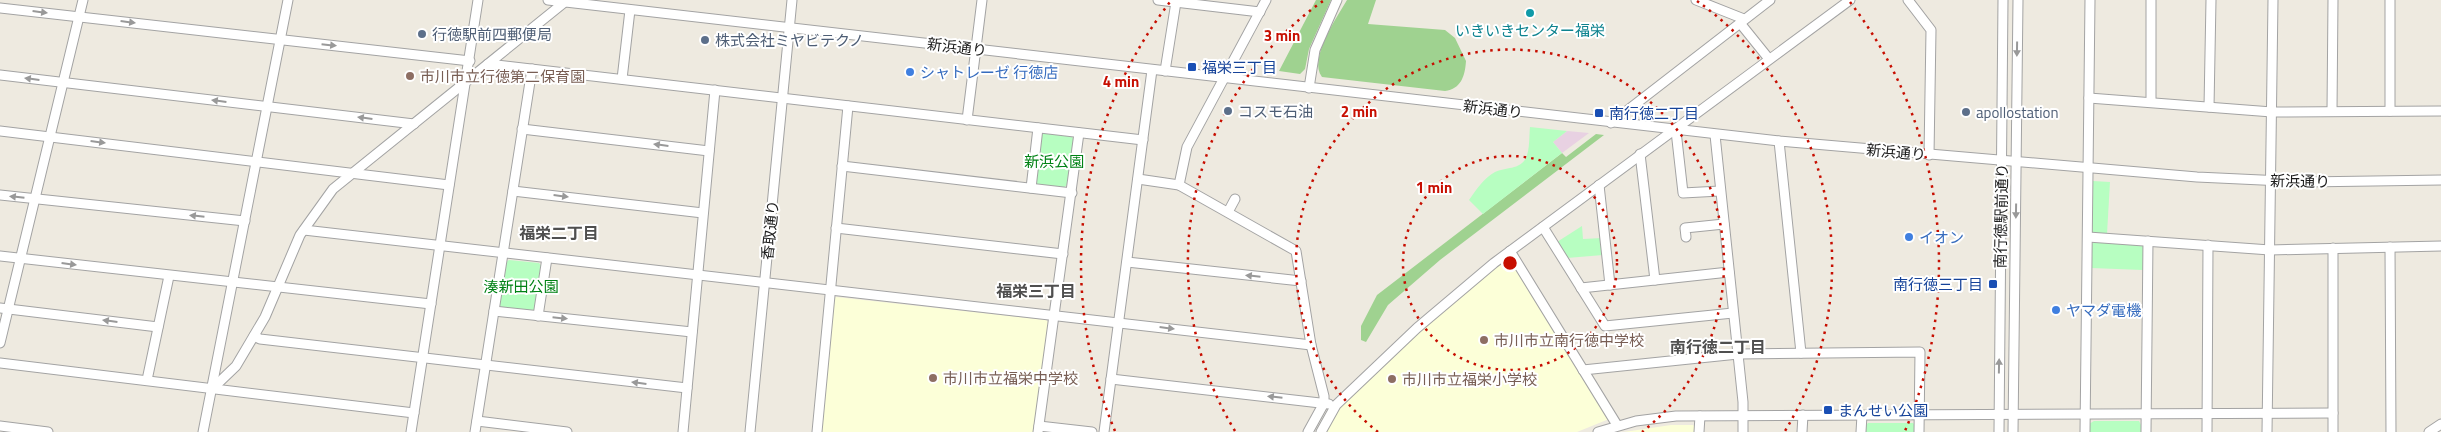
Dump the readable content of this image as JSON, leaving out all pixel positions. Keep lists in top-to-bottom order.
{
  "streets": {
    "street": ["新浜通り", "南行徳駅前通り", "香取通り"]
  },
  "crossings": [
    ["新浜通り", "南行徳駅前通り"],
    ["新浜通り", "香取通り"]
  ],
  "districts": ["福栄二丁目", "福栄三丁目", "南行徳二丁目"],
  "parks": ["新浜公園", "湊新田公園"],
  "places": {
    "other": [
      "いきいきセンター福栄",
      "行徳駅前四郵便局",
      "株式会社ミヤビテクノ",
      "シャトレーゼ 行徳店",
      "市川市立行徳第二保育園",
      "コスモ石油",
      "apollostation",
      "イオン",
      "ヤマダ電機",
      "市川市立南行徳中学校",
      "市川市立福栄中学校",
      "市川市立福栄小学校"
    ],
    "transit": [
      "福栄三丁目",
      "南行徳二丁目",
      "南行徳三丁目",
      "まんせい公園"
    ]
  },
  "rings": [
    "3 min",
    "4 min",
    "2 min",
    "1 min"
  ]
}
